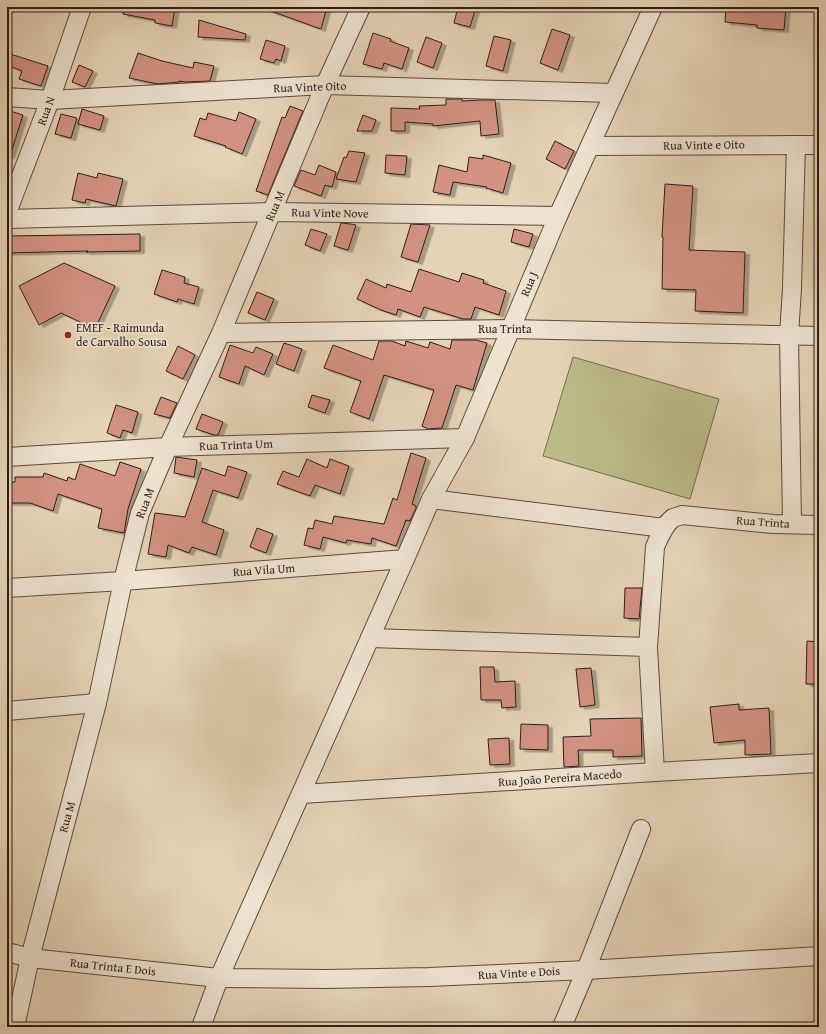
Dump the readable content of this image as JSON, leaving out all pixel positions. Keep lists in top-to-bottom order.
{
  "streets": {
    "street": [
      "Rua Vinte Oito",
      "Rua N",
      "Rua Vinte e Oito",
      "Rua M",
      "Rua Vinte Nove",
      "Rua J",
      "Rua Trinta",
      "Rua Trinta Um",
      "Rua Vila Um",
      "Rua João Pereira Macedo",
      "Rua Trinta E Dois",
      "Rua Vinte e Dois"
    ]
  },
  "crossings": [
    ["Rua Vinte Oito", "Rua N"],
    ["Rua Vinte Oito", "Rua M"],
    ["Rua Vinte Oito", "Rua J"],
    ["Rua Vinte e Oito", "Rua J"],
    ["Rua M", "Rua Vinte Nove"],
    ["Rua M", "Rua Trinta"],
    ["Rua M", "Rua Trinta Um"],
    ["Rua M", "Rua Vila Um"],
    ["Rua M", "Rua Trinta E Dois"],
    ["Rua Vinte Nove", "Rua J"],
    ["Rua J", "Rua Trinta"],
    ["Rua J", "Rua Trinta Um"],
    ["Rua J", "Rua Vila Um"],
    ["Rua J", "Rua João Pereira Macedo"],
    ["Rua J", "Rua Trinta E Dois"],
    ["Rua J", "Rua Vinte e Dois"],
    ["Rua Trinta E Dois", "Rua Vinte e Dois"]
  ],
  "places": ["EMEF - Raimunda de Carvalho Sousa"]
}
